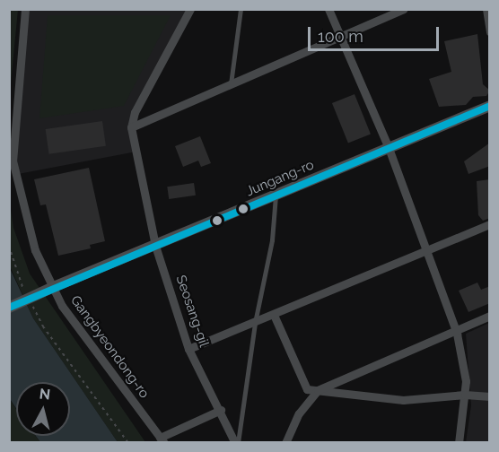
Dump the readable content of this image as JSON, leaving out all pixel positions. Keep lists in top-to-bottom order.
{
  "streets": {
    "street": ["Jungang-ro", "Seosang-gil", "Gangbyeondong-ro"]
  },
  "crossings": [
    ["Jungang-ro", "Seosang-gil"],
    ["Jungang-ro", "Gangbyeondong-ro"]
  ],
  "scale_bar": "100 m",
  "north": "top"
}
